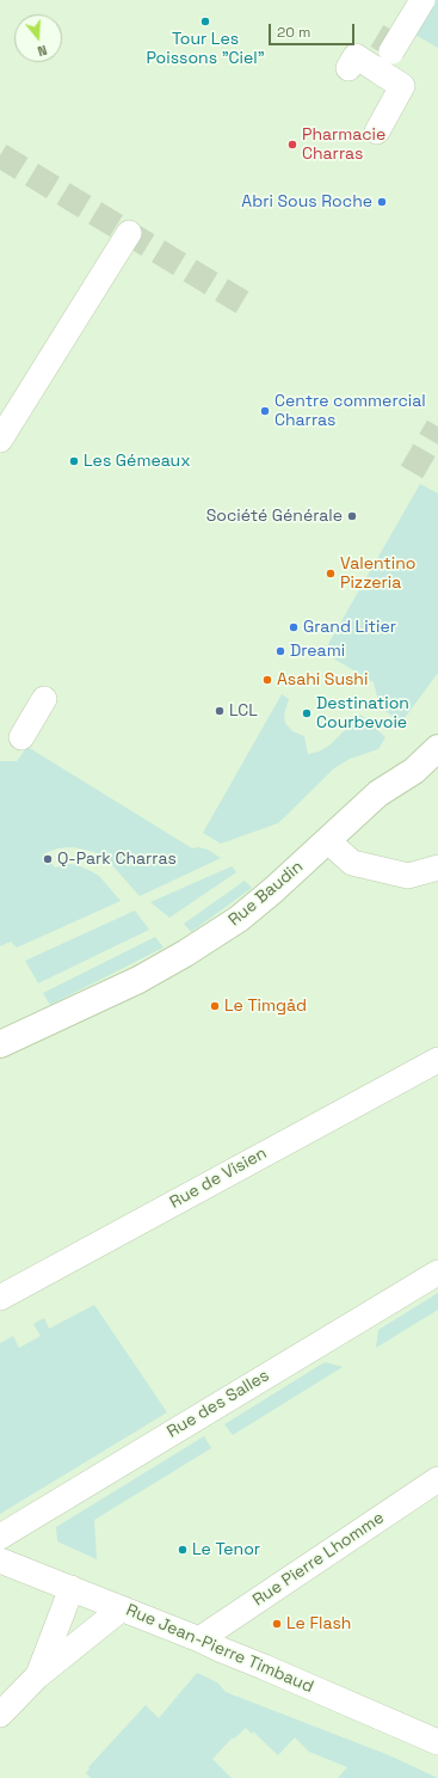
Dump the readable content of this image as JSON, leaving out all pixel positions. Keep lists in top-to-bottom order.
{
  "streets": {
    "main road": ["Rue Baudin"],
    "street": [
      "Rue de Visien",
      "Rue des Salles",
      "Rue Pierre Lhomme",
      "Rue Jean-Pierre Timbaud"
    ]
  },
  "crossings": [
    ["Rue Pierre Lhomme", "Rue Jean-Pierre Timbaud"]
  ],
  "places": [
    "Tour Les Poissons \"Ciel\"",
    "Pharmacie Charras",
    "Abri Sous Roche",
    "Centre commercial Charras",
    "Les Gémeaux",
    "Société Générale",
    "Valentino Pizzeria",
    "Grand Litier",
    "Dreami",
    "Asahi Sushi",
    "LCL",
    "Destination Courbevoie",
    "Q-Park Charras",
    "Le Timgåd",
    "Le Tenor",
    "Le Flash"
  ],
  "scale_bar": "20 m",
  "north": "bottom"
}
